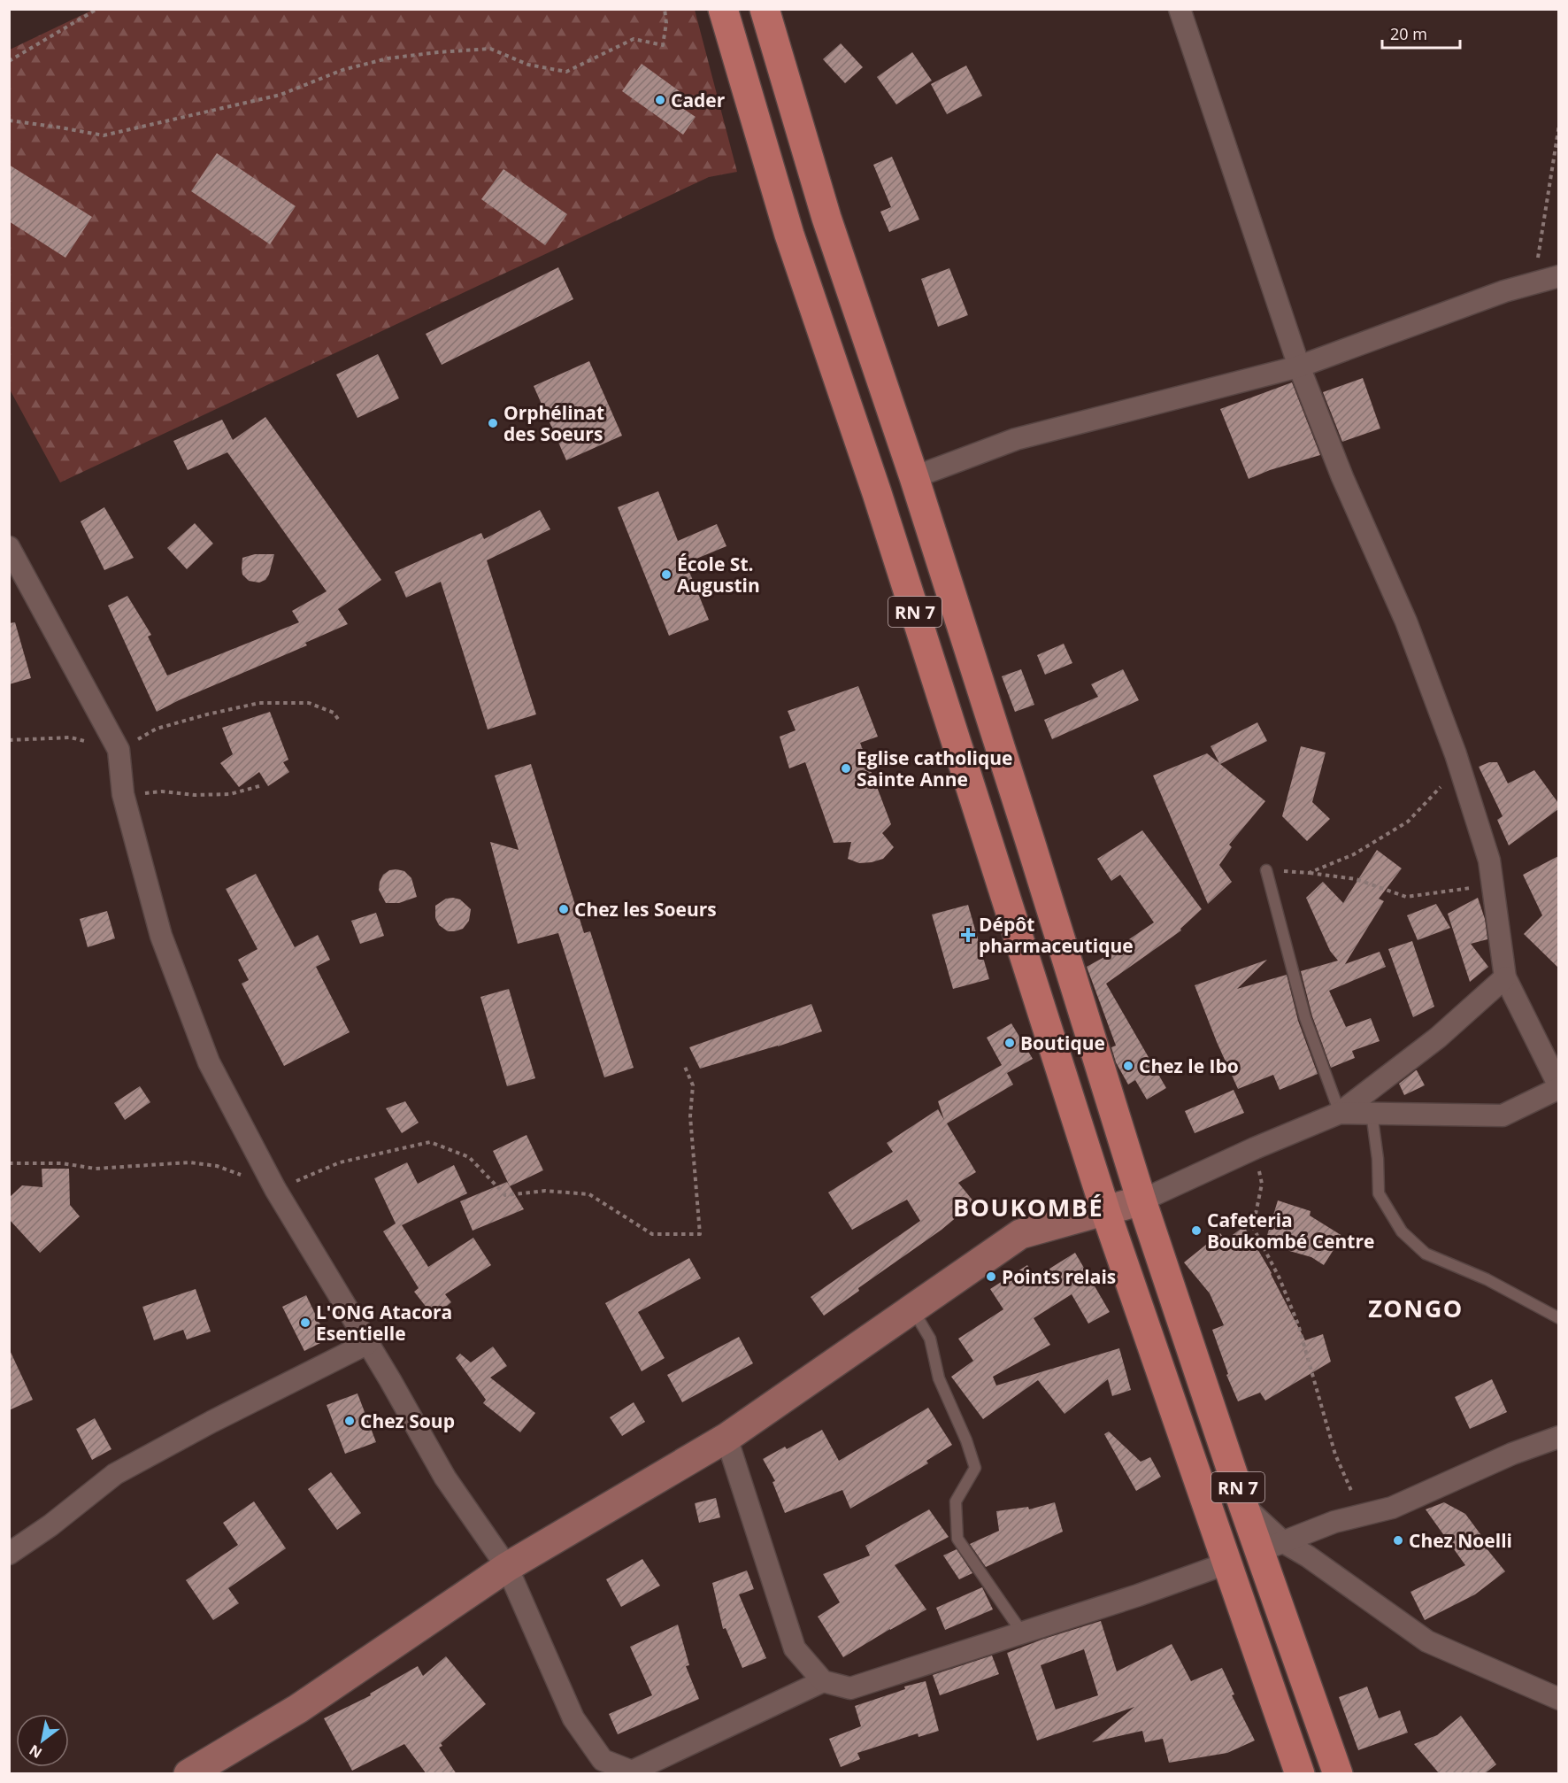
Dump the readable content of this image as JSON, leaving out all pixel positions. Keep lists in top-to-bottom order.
{
  "streets": {
    "main road": ["RN 7"]
  },
  "districts": ["BOUKOMBÉ", "ZONGO"],
  "places": {
    "other": [
      "Cader",
      "Orphélinat des Soeurs",
      "École St. Augustin",
      "Eglise catholique Sainte Anne",
      "Chez les Soeurs",
      "Boutique",
      "Chez le Ibo",
      "Cafeteria Boukombé Centre",
      "Points relais",
      "L'ONG Atacora Esentielle",
      "Chez Soup",
      "Chez Noelli"
    ],
    "health": ["Dépôt pharmaceutique"]
  },
  "scale_bar": "20 m",
  "north": "bottom left"
}
